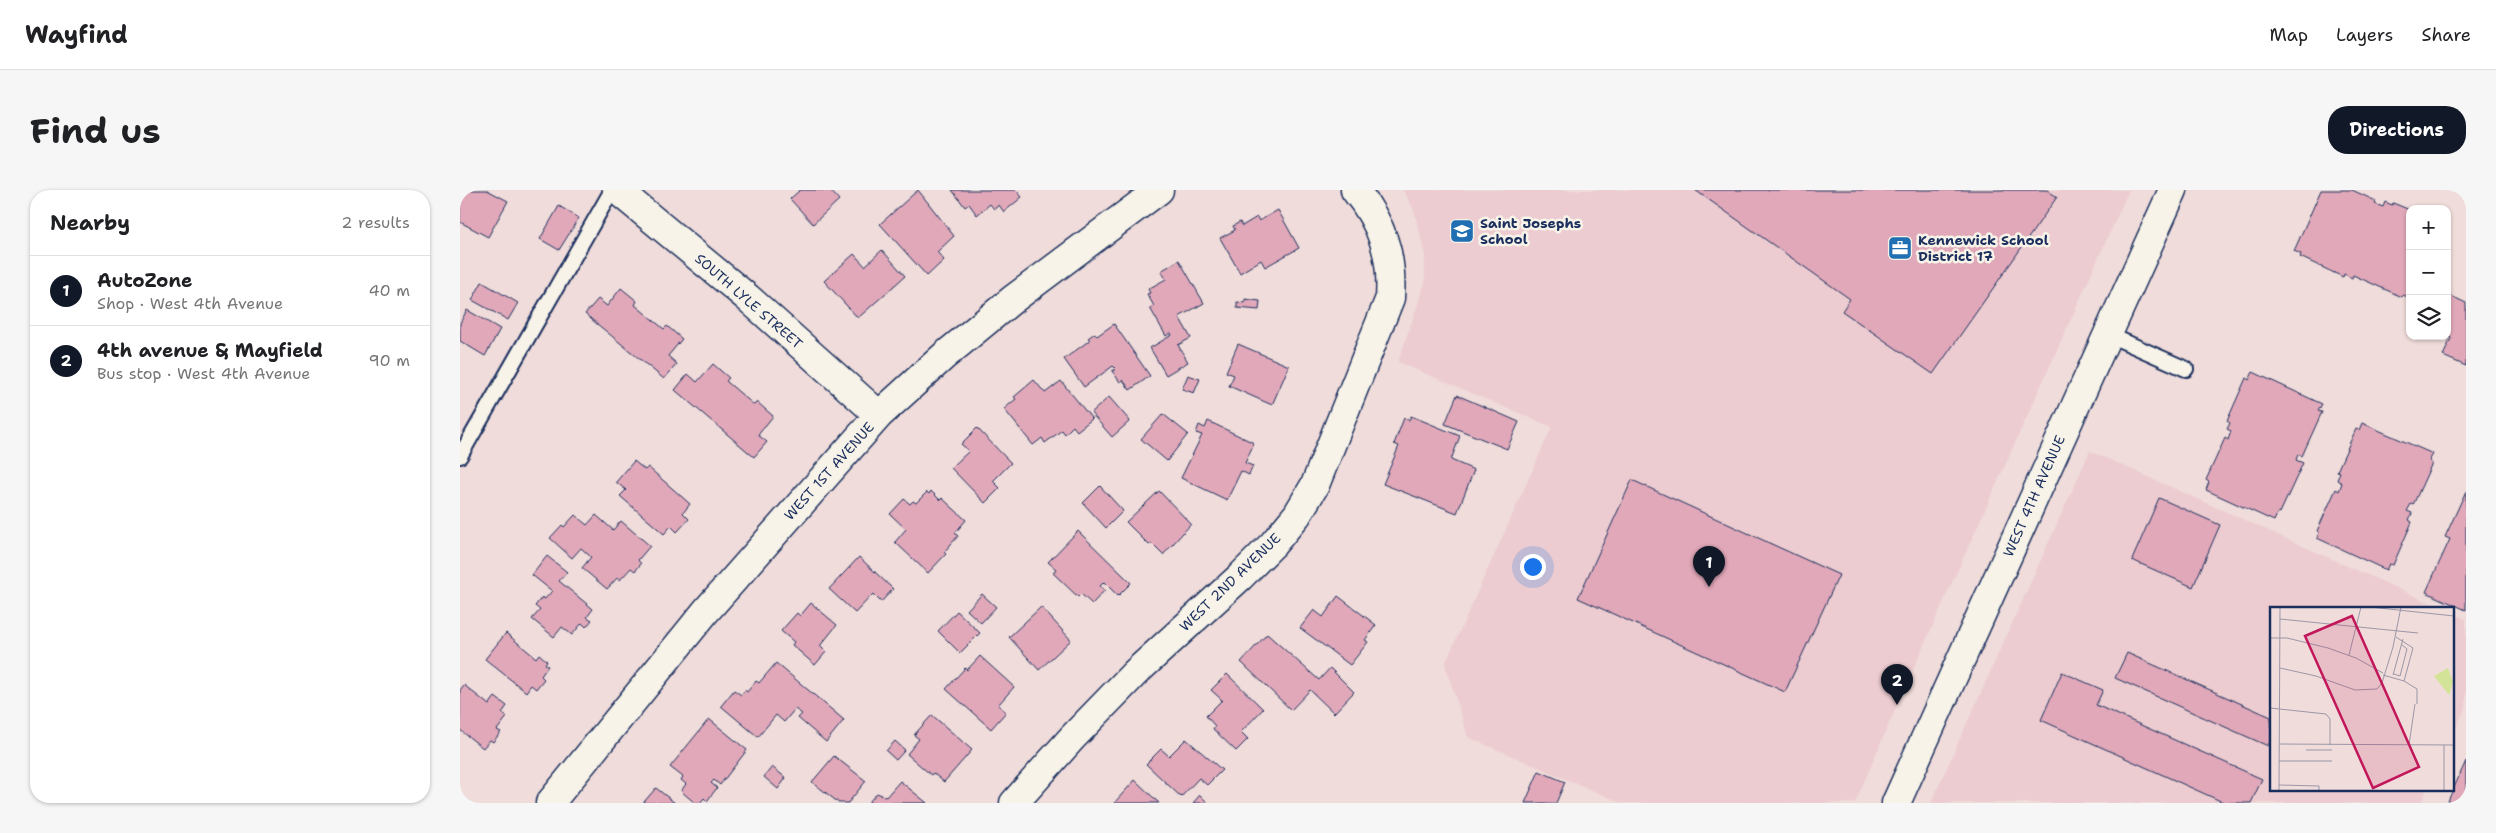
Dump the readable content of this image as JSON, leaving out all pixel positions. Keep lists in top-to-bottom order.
{
  "streets": {
    "street": [
      "SOUTH LYLE STREET",
      "WEST 1ST AVENUE",
      "WEST 4TH AVENUE",
      "WEST 2ND AVENUE"
    ]
  },
  "crossings": [
    ["SOUTH LYLE STREET", "WEST 1ST AVENUE"]
  ],
  "places": {
    "school or university": ["Saint Josephs School"],
    "office": ["Kennewick School District 17"]
  },
  "page": {
    "header": "Wayfind",
    "nav": ["Map", "Layers", "Share"],
    "buttons": "Directions",
    "title": "Find us",
    "heading": ["Nearby", "2 results"],
    "map_buttons": ["+", "−"],
    "list": [
      {
        "mark": "1",
        "name": "AutoZone",
        "note": "Shop · West 4th Avenue",
        "value": "40 m"
      },
      {
        "mark": "2",
        "name": "4th avenue & Mayfield",
        "note": "Bus stop · West 4th Avenue",
        "value": "90 m"
      }
    ],
    "pins": ["1", "2"]
  }
}
